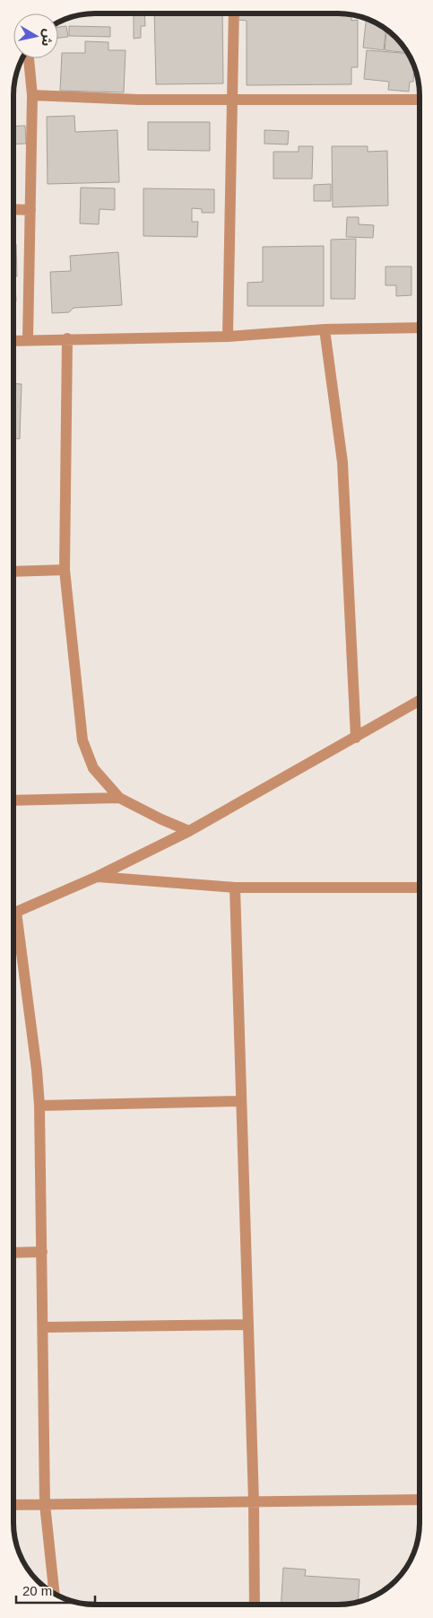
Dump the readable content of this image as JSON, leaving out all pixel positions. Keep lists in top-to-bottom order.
{
  "scale_bar": "20 m",
  "north": "right"
}
